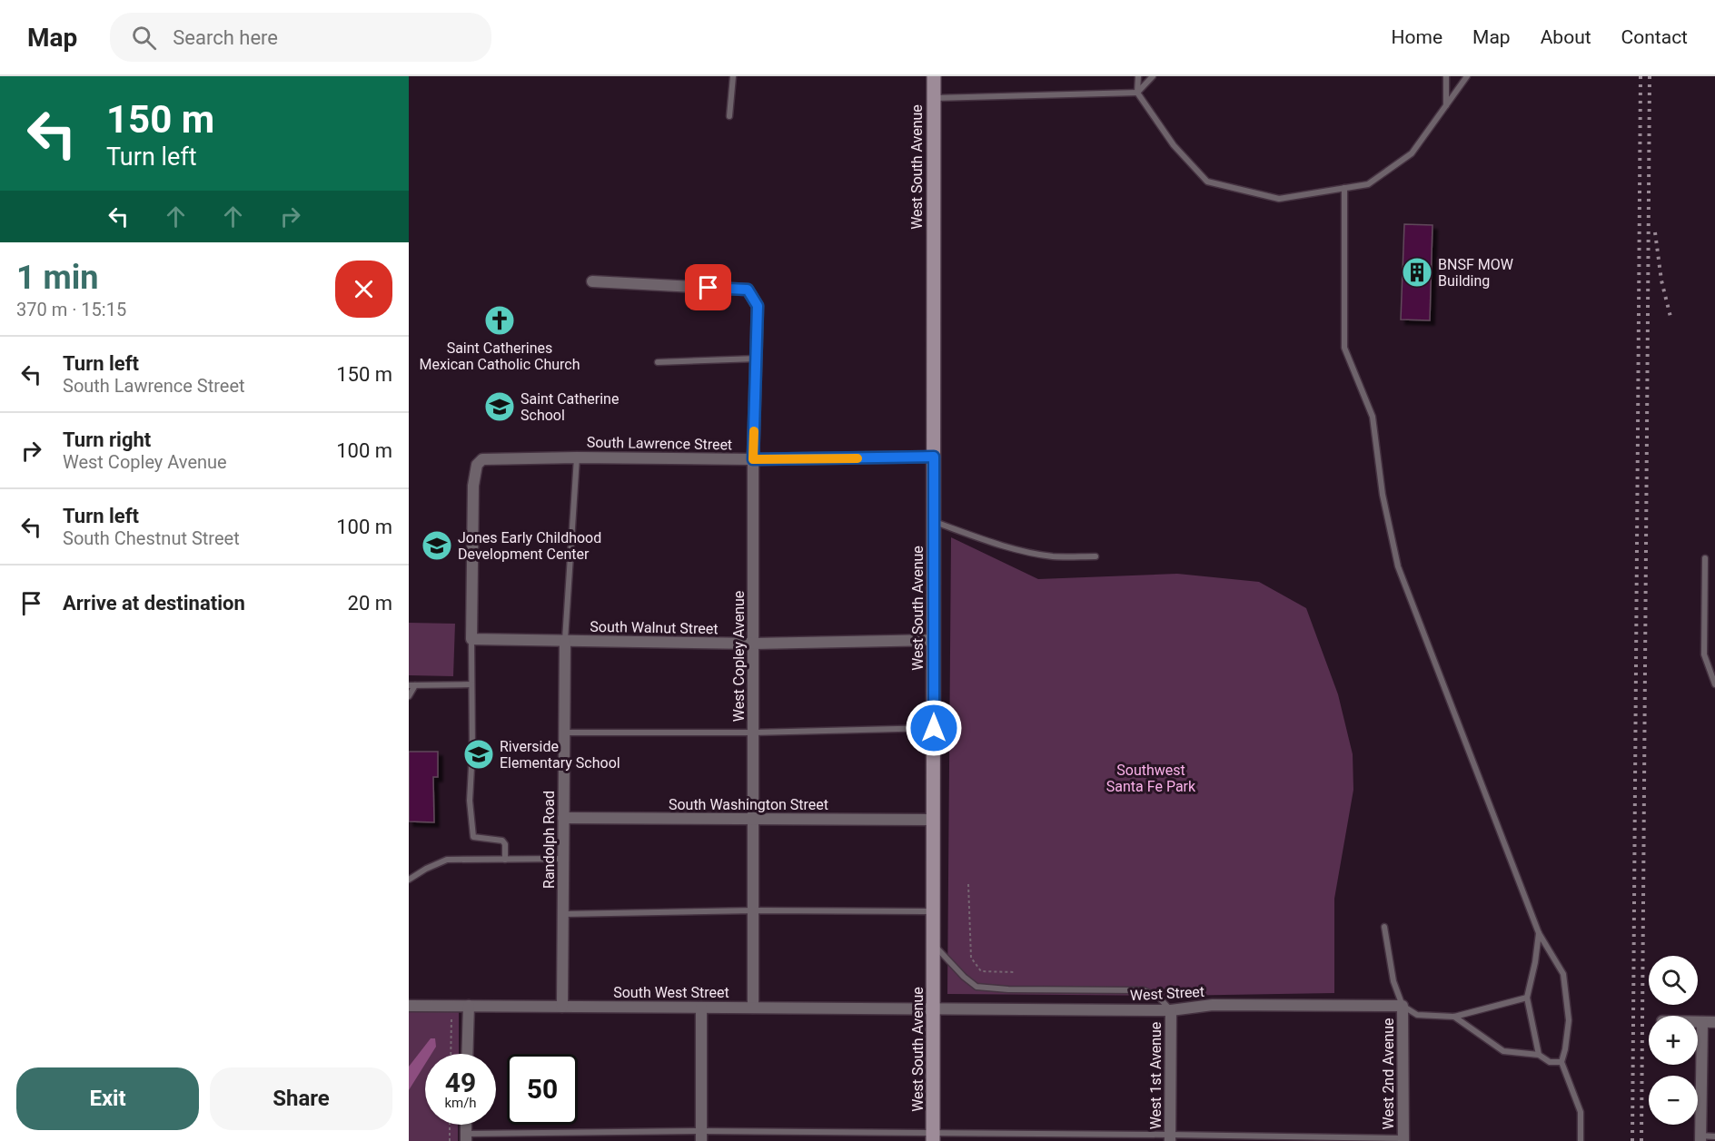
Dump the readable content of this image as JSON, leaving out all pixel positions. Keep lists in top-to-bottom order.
{
  "streets": {
    "main road": ["West South Avenue"],
    "street": [
      "South Lawrence Street",
      "South Walnut Street",
      "West Copley Avenue",
      "South Washington Street",
      "Randolph Road",
      "South West Street",
      "West Street",
      "West 2nd Avenue",
      "West 1st Avenue"
    ]
  },
  "crossings": [
    ["West South Avenue", "South Lawrence Street"],
    ["West South Avenue", "South Walnut Street"],
    ["West South Avenue", "South Washington Street"],
    ["West South Avenue", "South West Street"],
    ["West South Avenue", "West Street"],
    ["South Lawrence Street", "South Walnut Street"],
    ["South Lawrence Street", "West Copley Avenue"],
    ["South Walnut Street", "West Copley Avenue"],
    ["South Walnut Street", "Randolph Road"],
    ["West Copley Avenue", "South Washington Street"],
    ["West Copley Avenue", "South West Street"],
    ["South Washington Street", "Randolph Road"],
    ["Randolph Road", "South West Street"],
    ["South West Street", "West Street"],
    ["West Street", "West 2nd Avenue"],
    ["West Street", "West 1st Avenue"]
  ],
  "parks": ["Southwest Santa Fe Park"],
  "places": {
    "building": ["BNSF MOW Building"],
    "church": ["Saint Catherines Mexican Catholic Church"],
    "school or university": ["Saint Catherine School", "Jones Early Childhood Development Center", "Riverside Elementary School"]
  },
  "page": {
    "header": "Map",
    "search": "Search here",
    "nav": [
      "Home",
      "Map",
      "About",
      "Contact"
    ],
    "turn": ["150 m", "Turn left"],
    "heading": ["1 min", "370 m · 15:15"],
    "list": [
      {
        "name": "Turn left",
        "note": "South Lawrence Street",
        "value": "150 m"
      },
      {
        "name": "Turn right",
        "note": "West Copley Avenue",
        "value": "100 m"
      },
      {
        "name": "Turn left",
        "note": "South Chestnut Street",
        "value": "100 m"
      },
      {
        "name": "Arrive at destination",
        "value": "20 m"
      }
    ],
    "map_buttons": ["+", "−"],
    "speed": "49 km/h",
    "limit": "50",
    "buttons": ["Exit", "Share"]
  }
}
